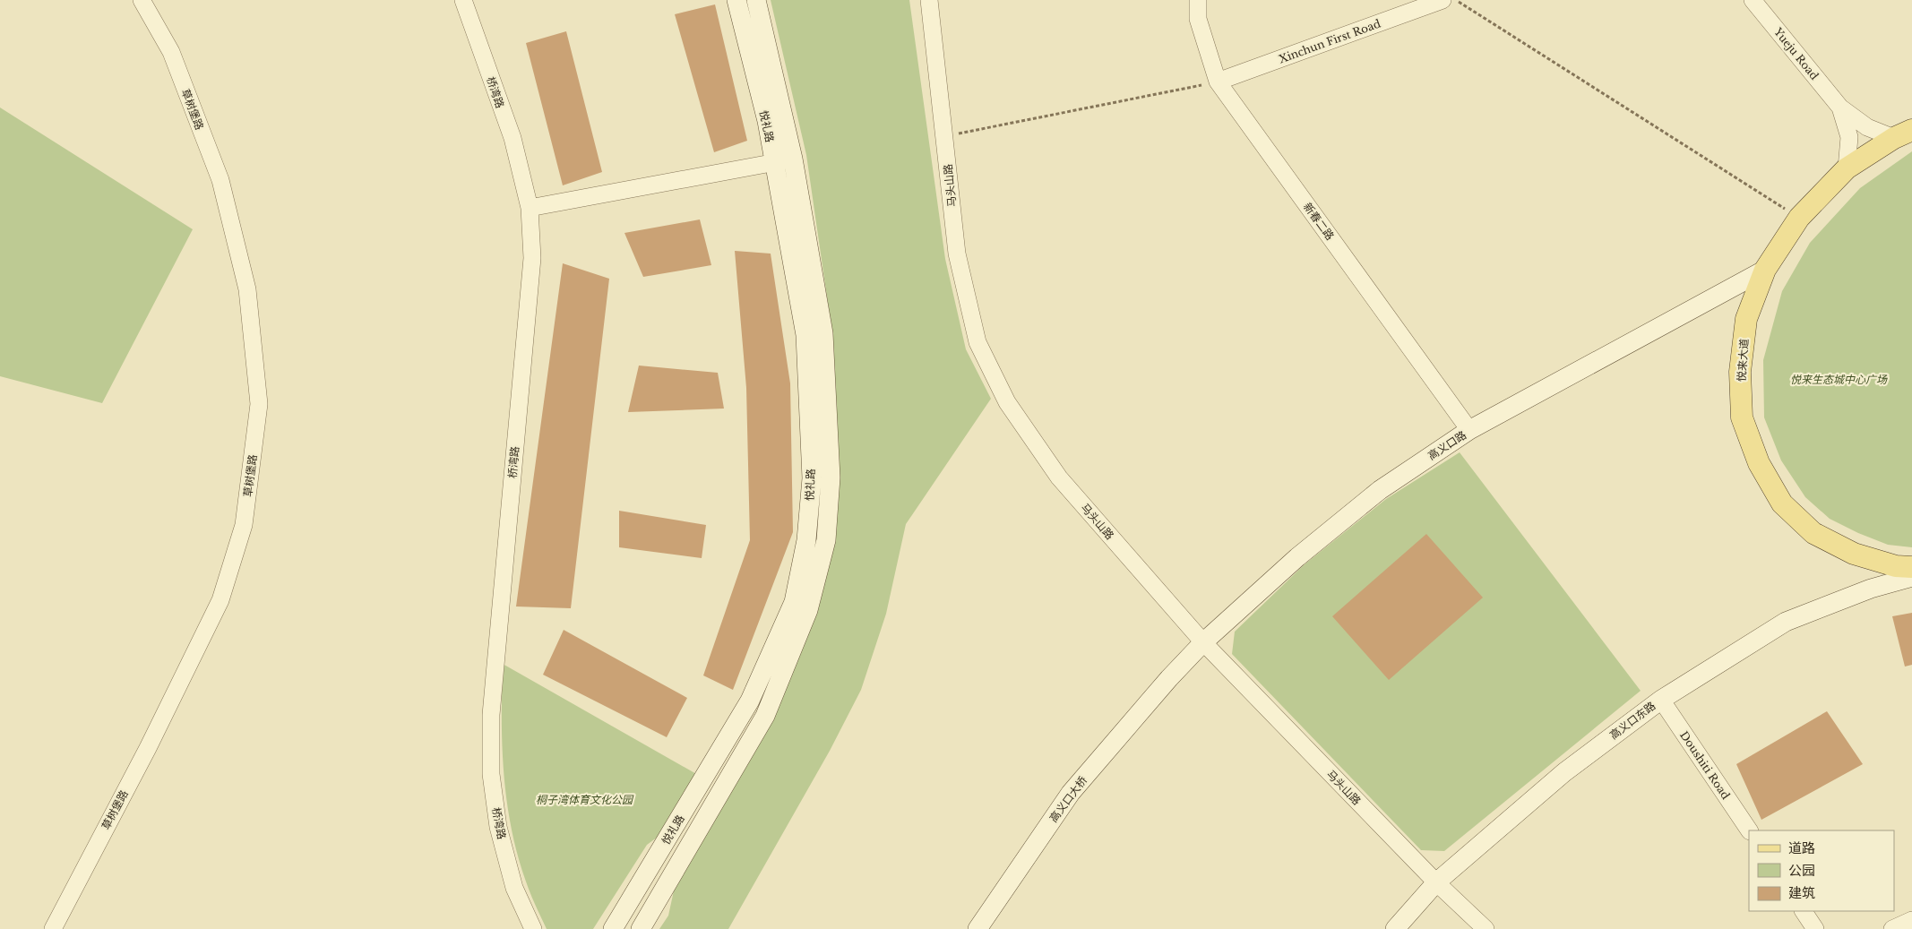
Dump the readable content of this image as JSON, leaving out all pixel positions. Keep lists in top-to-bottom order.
{
  "streets": {
    "main road": [
      "悦礼路",
      "悦来大道",
      "高义口路",
      "高义口东路",
      "高义口大桥"
    ],
    "street": [
      "Xinchun First Road",
      "Yueju Road",
      "桥湾路",
      "草树堡路",
      "马头山路",
      "新春二路",
      "Doushiti Road"
    ]
  },
  "crossings": [
    ["Xinchun First Road", "新春二路"],
    ["马头山路", "高义口路"],
    ["马头山路", "高义口东路"],
    ["新春二路", "高义口路"],
    ["悦来大道", "高义口路"],
    ["高义口路", "高义口大桥"],
    ["高义口东路", "Doushiti Road"]
  ],
  "parks": ["悦来生态城中心广场", "桐子湾体育文化公园"],
  "legend": ["道路", "公园", "建筑"]
}
